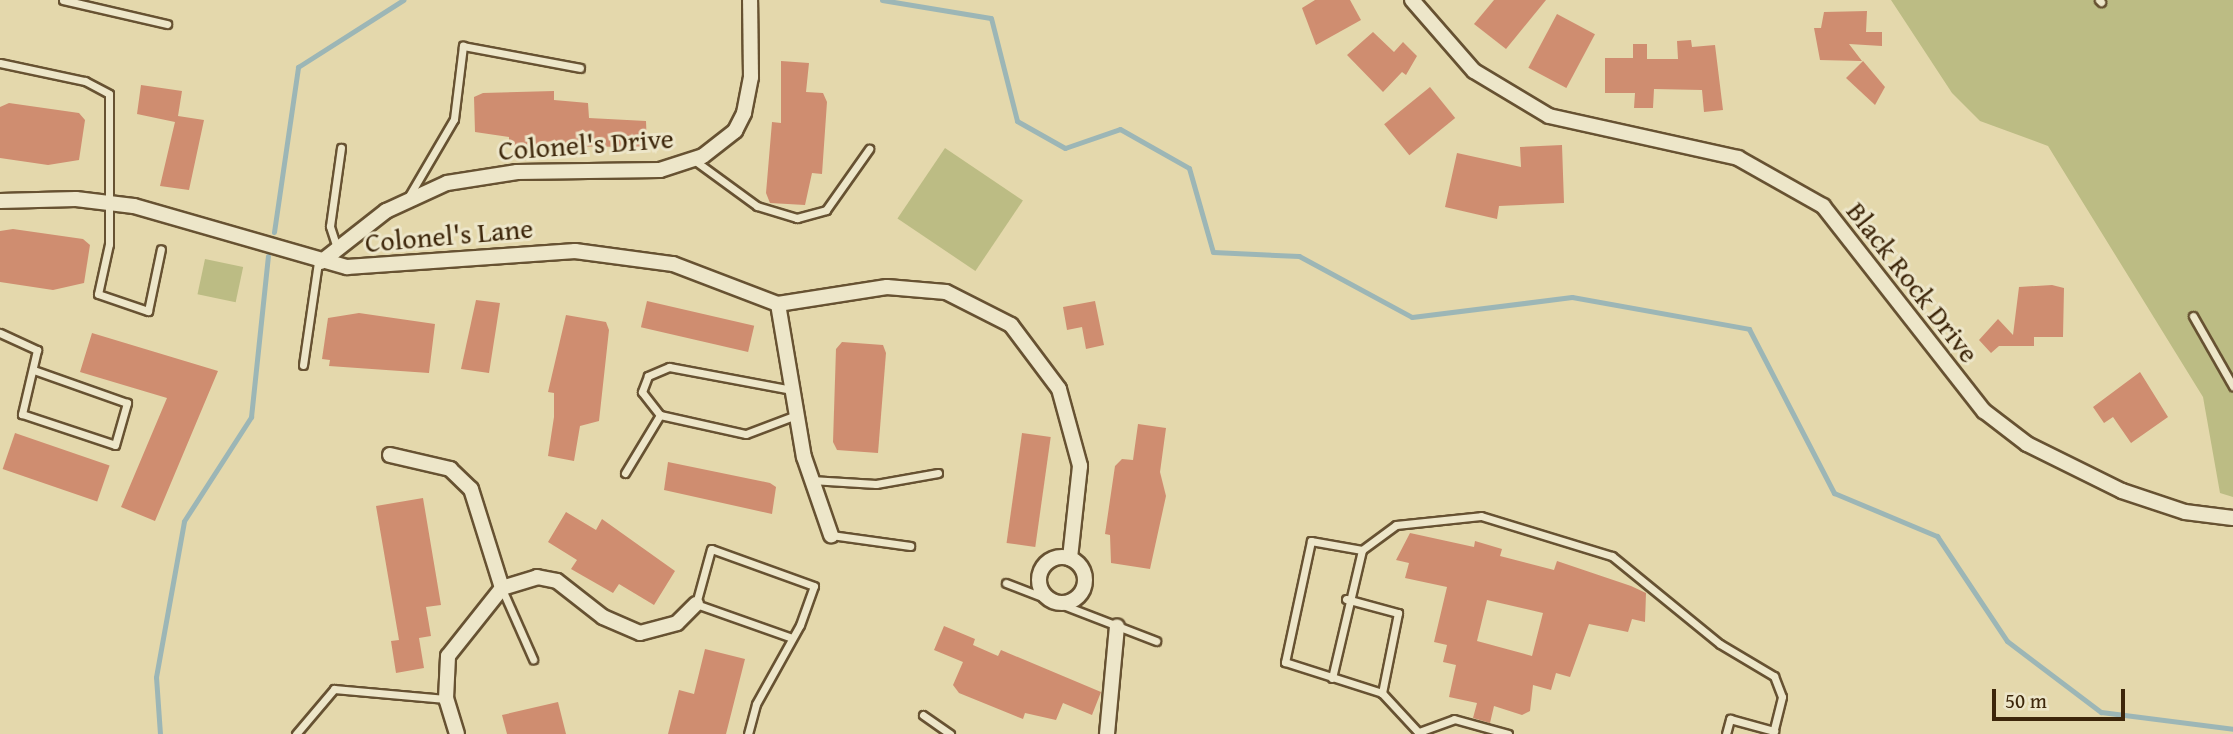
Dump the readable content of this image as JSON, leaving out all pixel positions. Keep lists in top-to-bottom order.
{
  "streets": {
    "street": ["Colonel's Drive", "Colonel's Lane", "Black Rock Drive"]
  },
  "crossings": [
    ["Colonel's Drive", "Colonel's Lane"]
  ],
  "scale_bar": "50 m"
}
